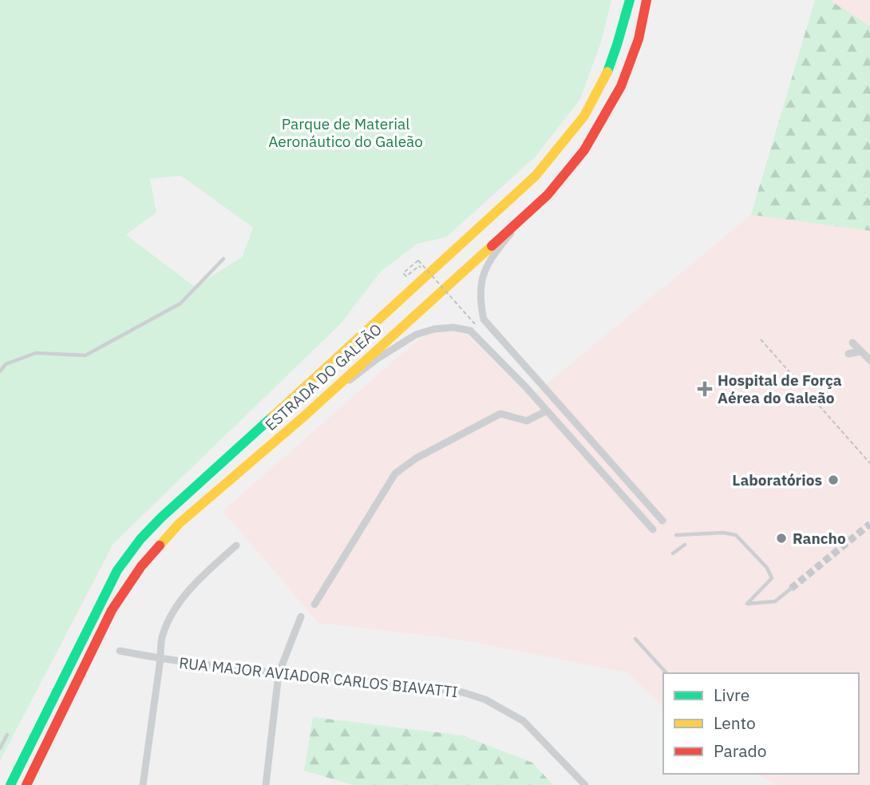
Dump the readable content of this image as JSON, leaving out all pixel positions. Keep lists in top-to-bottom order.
{
  "streets": {
    "main road": ["ESTRADA DO GALEÃO"],
    "street": ["RUA MAJOR AVIADOR CARLOS BIAVATTI"]
  },
  "parks": ["Parque de Material Aeronáutico do Galeão"],
  "places": {
    "health": ["Hospital de Força Aérea do Galeão"],
    "other": ["Laboratórios", "Rancho"]
  },
  "legend": ["Livre", "Lento", "Parado"]
}
